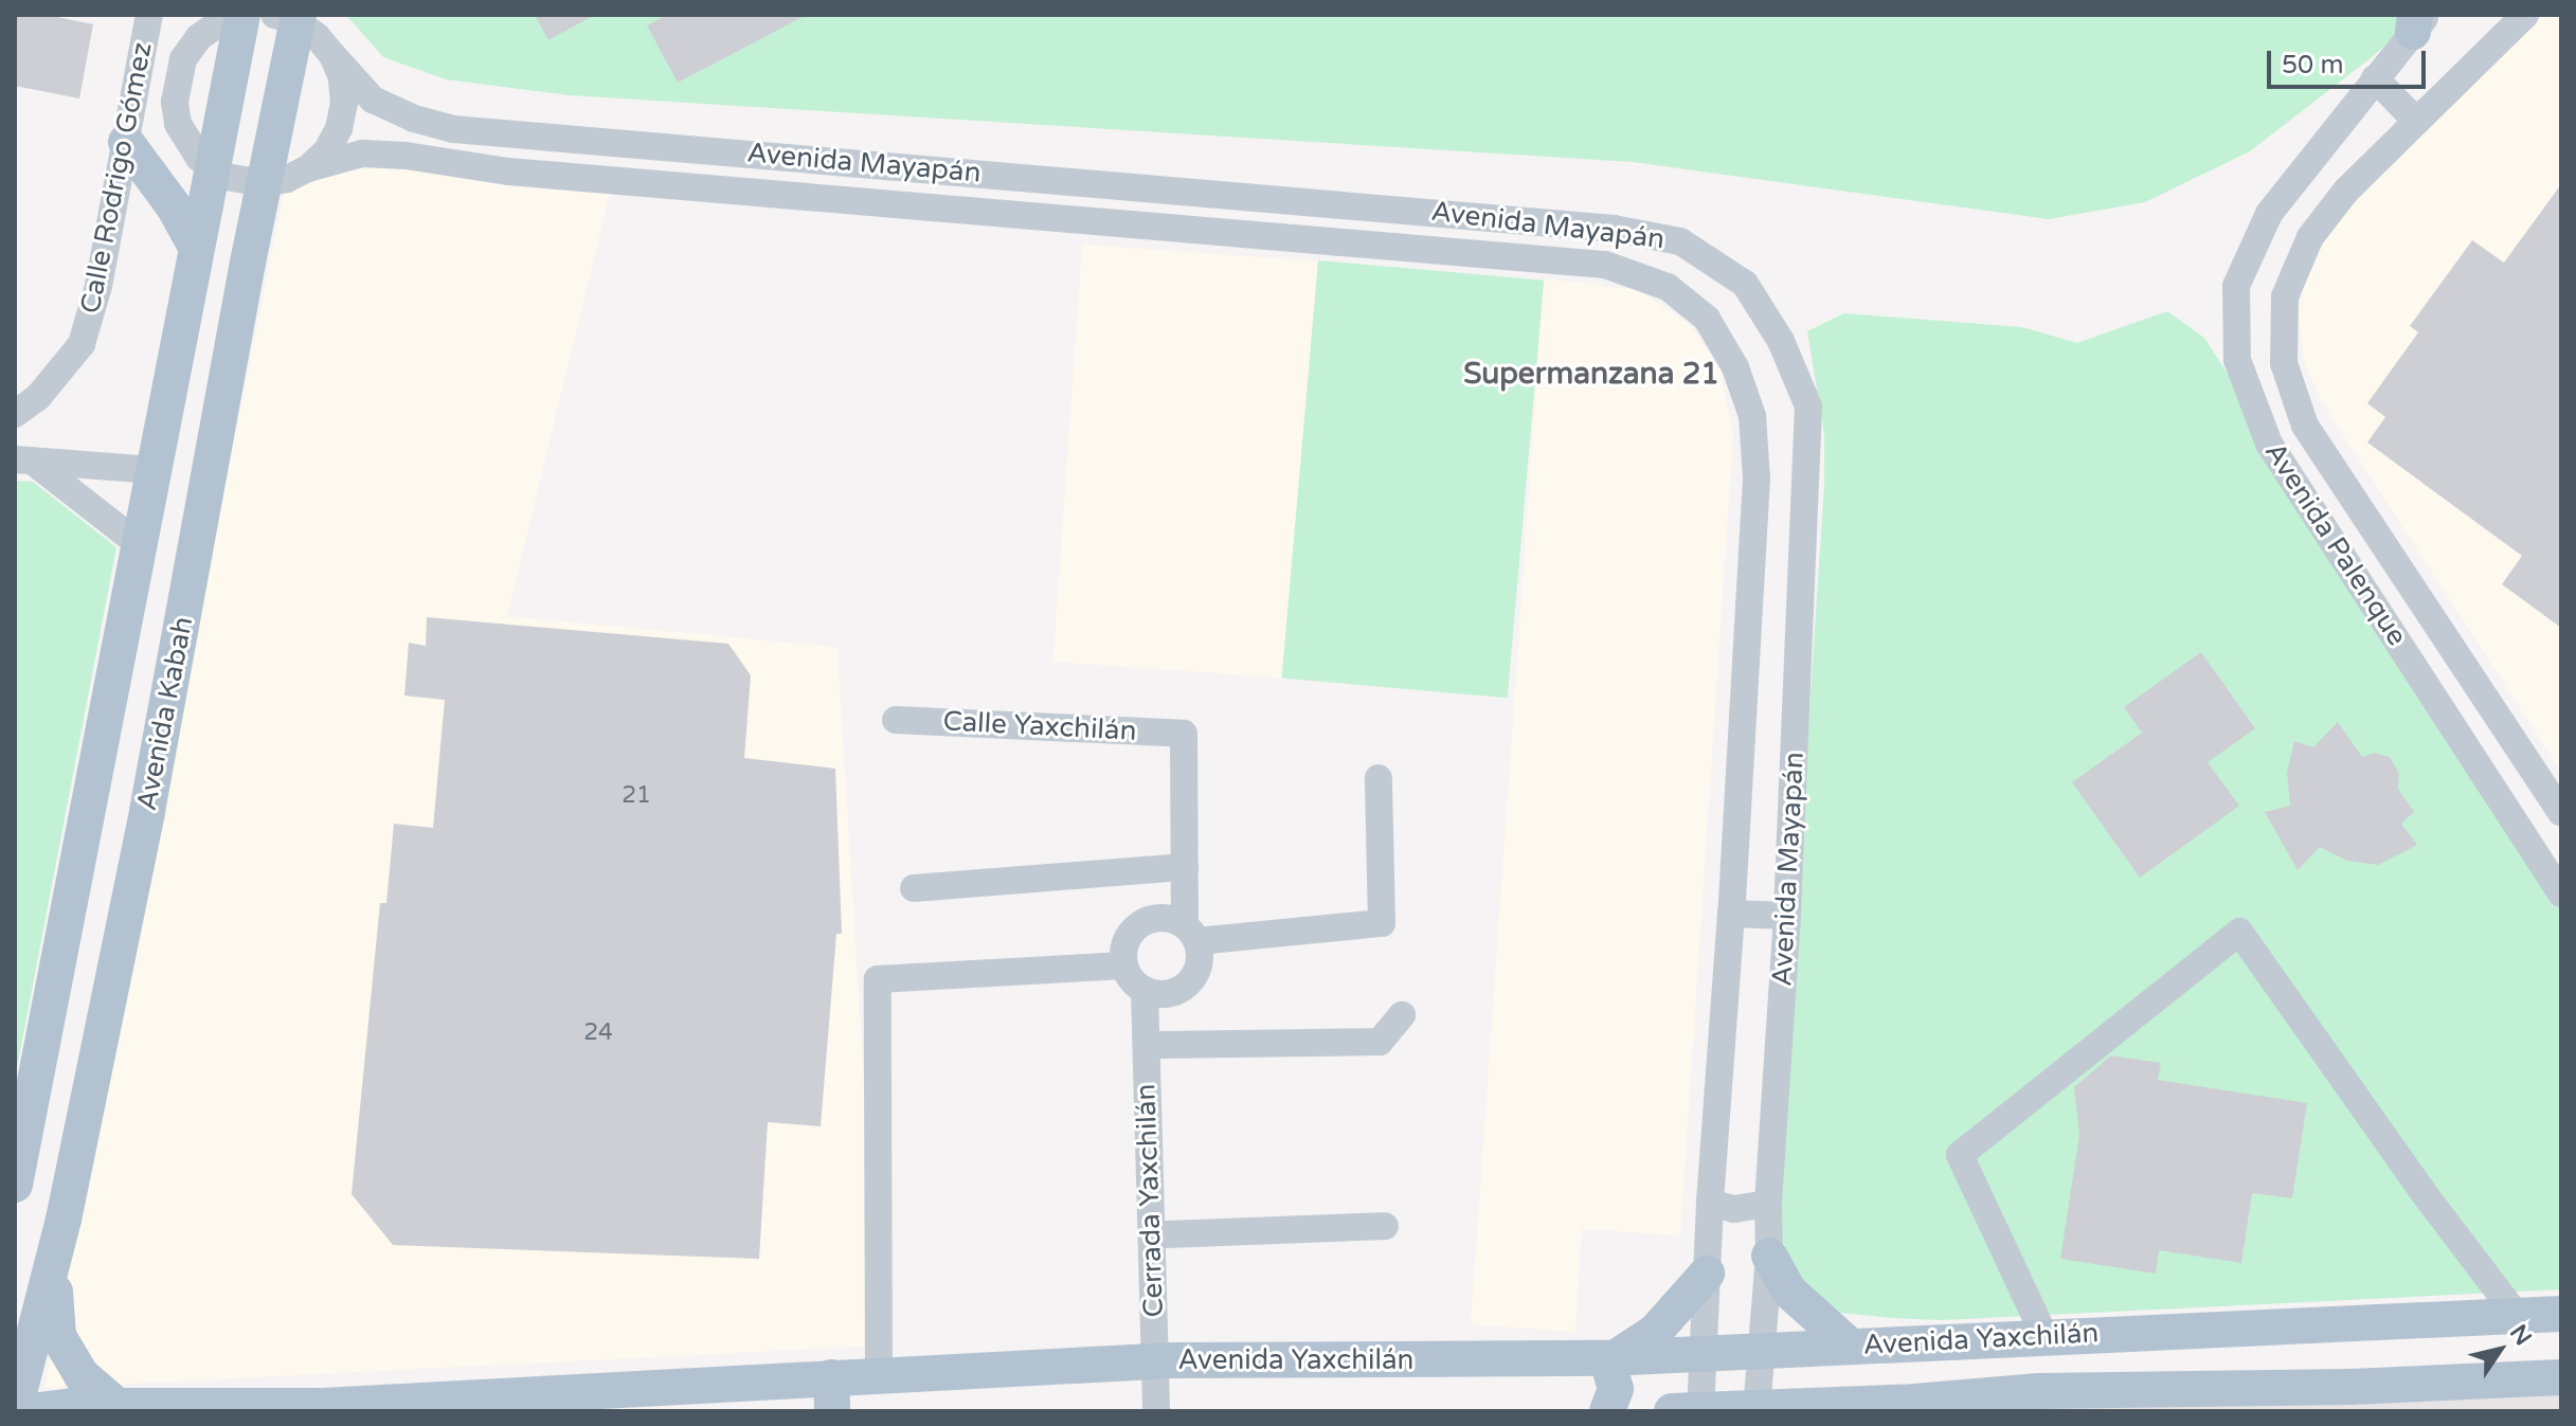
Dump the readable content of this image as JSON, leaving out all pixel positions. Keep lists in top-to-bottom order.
{
  "streets": {
    "main road": ["Avenida Kabah", "Avenida Yaxchilán"],
    "street": [
      "Avenida Mayapán",
      "Calle Rodrigo Gómez",
      "Avenida Palenque",
      "Calle Yaxchilán",
      "Cerrada Yaxchilán"
    ]
  },
  "crossings": [
    ["Avenida Mayapán", "Avenida Kabah"],
    ["Avenida Mayapán", "Avenida Yaxchilán"],
    ["Cerrada Yaxchilán", "Avenida Yaxchilán"]
  ],
  "districts": ["Supermanzana 21"],
  "house_numbers": ["21", "24"],
  "scale_bar": "50 m",
  "north": "top right"
}
